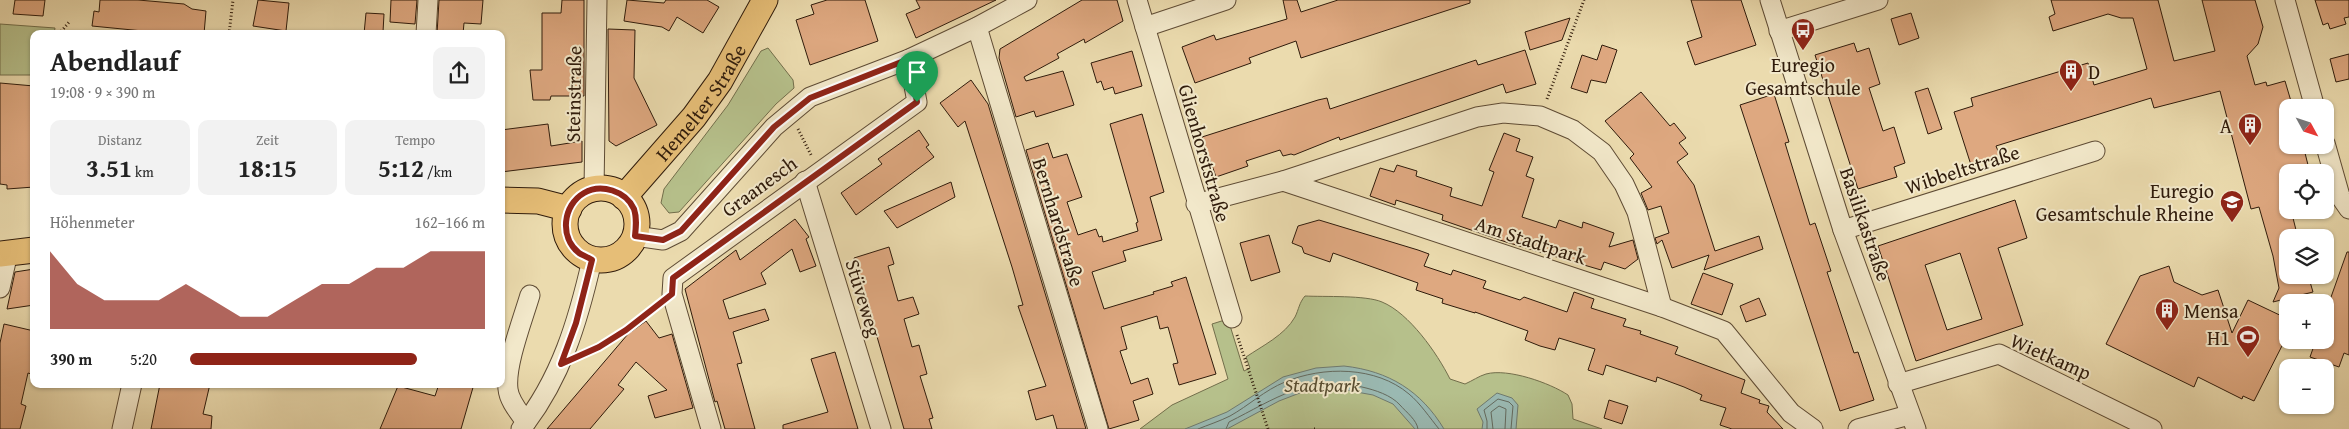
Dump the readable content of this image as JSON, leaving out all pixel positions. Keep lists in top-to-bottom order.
{
  "streets": {
    "main road": ["Hemelter Straße"],
    "street": [
      "Steinstraße",
      "Glienhorststraße",
      "Wibbeltstraße",
      "Graanesch",
      "Bernhardstraße",
      "Basilikastraße",
      "Am Stadtpark",
      "Stüveweg",
      "Wietkamp"
    ]
  },
  "crossings": [
    ["Steinstraße", "Hemelter Straße"],
    ["Wibbeltstraße", "Basilikastraße"],
    ["Graanesch", "Stüveweg"],
    ["Basilikastraße", "Wietkamp"]
  ],
  "parks": ["Stadtpark"],
  "places": {
    "bus stop": ["Euregio Gesamtschule"],
    "building": ["D", "A", "Mensa"],
    "school or university": ["Euregio Gesamtschule Rheine"],
    "sports": ["H1"]
  },
  "north": "bottom right",
  "page": {
    "heading": ["Abendlauf", "19:08 · 9 × 390 m"],
    "map_buttons": ["+", "−"],
    "stats": [
      ["Distanz", "3.51 km"],
      ["Zeit", "18:15"],
      ["Tempo", "5:12 /km"]
    ],
    "chart": ["Höhenmeter", "162–166 m"],
    "list": [
      {
        "name": "390 m",
        "note": "5:20"
      }
    ]
  }
}
